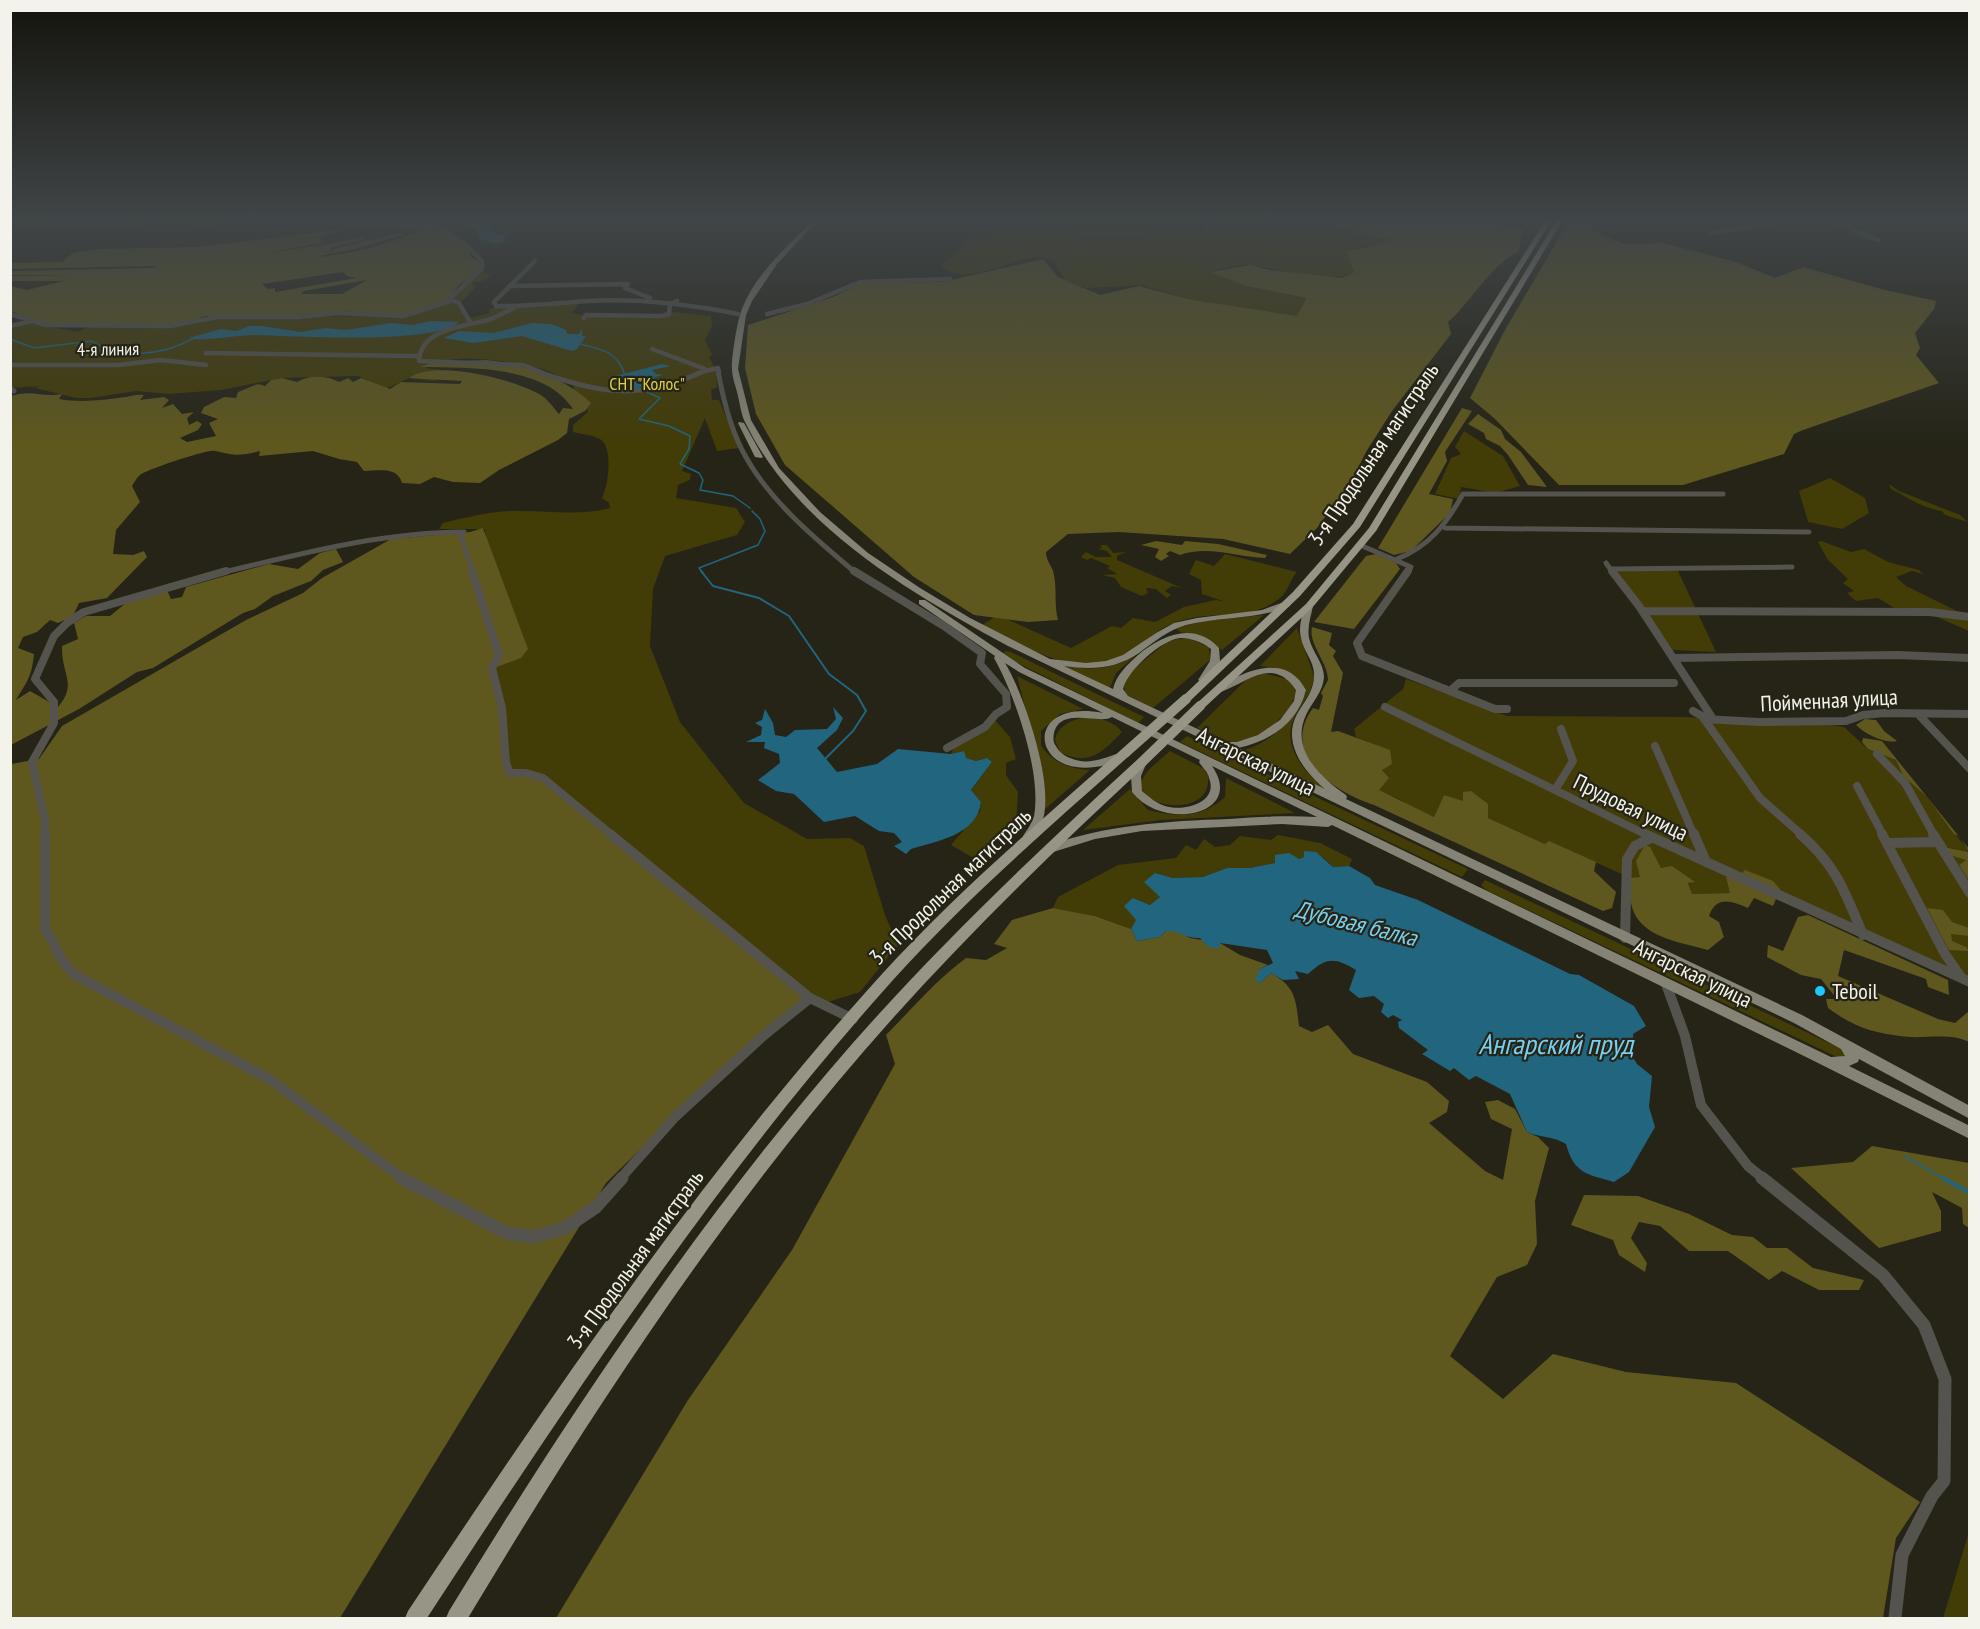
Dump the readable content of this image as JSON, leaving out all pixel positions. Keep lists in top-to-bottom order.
{
  "streets": {
    "highway": ["3-я Продольная магистраль"],
    "main road": ["Ангарская улица"],
    "street": ["4-я линия", "Пойменная улица", "Прудовая улица"]
  },
  "water": ["Дубовая балка", "Ангарский пруд"],
  "parks": ["СНТ \"Колос\""],
  "places": ["Teboil"]
}
